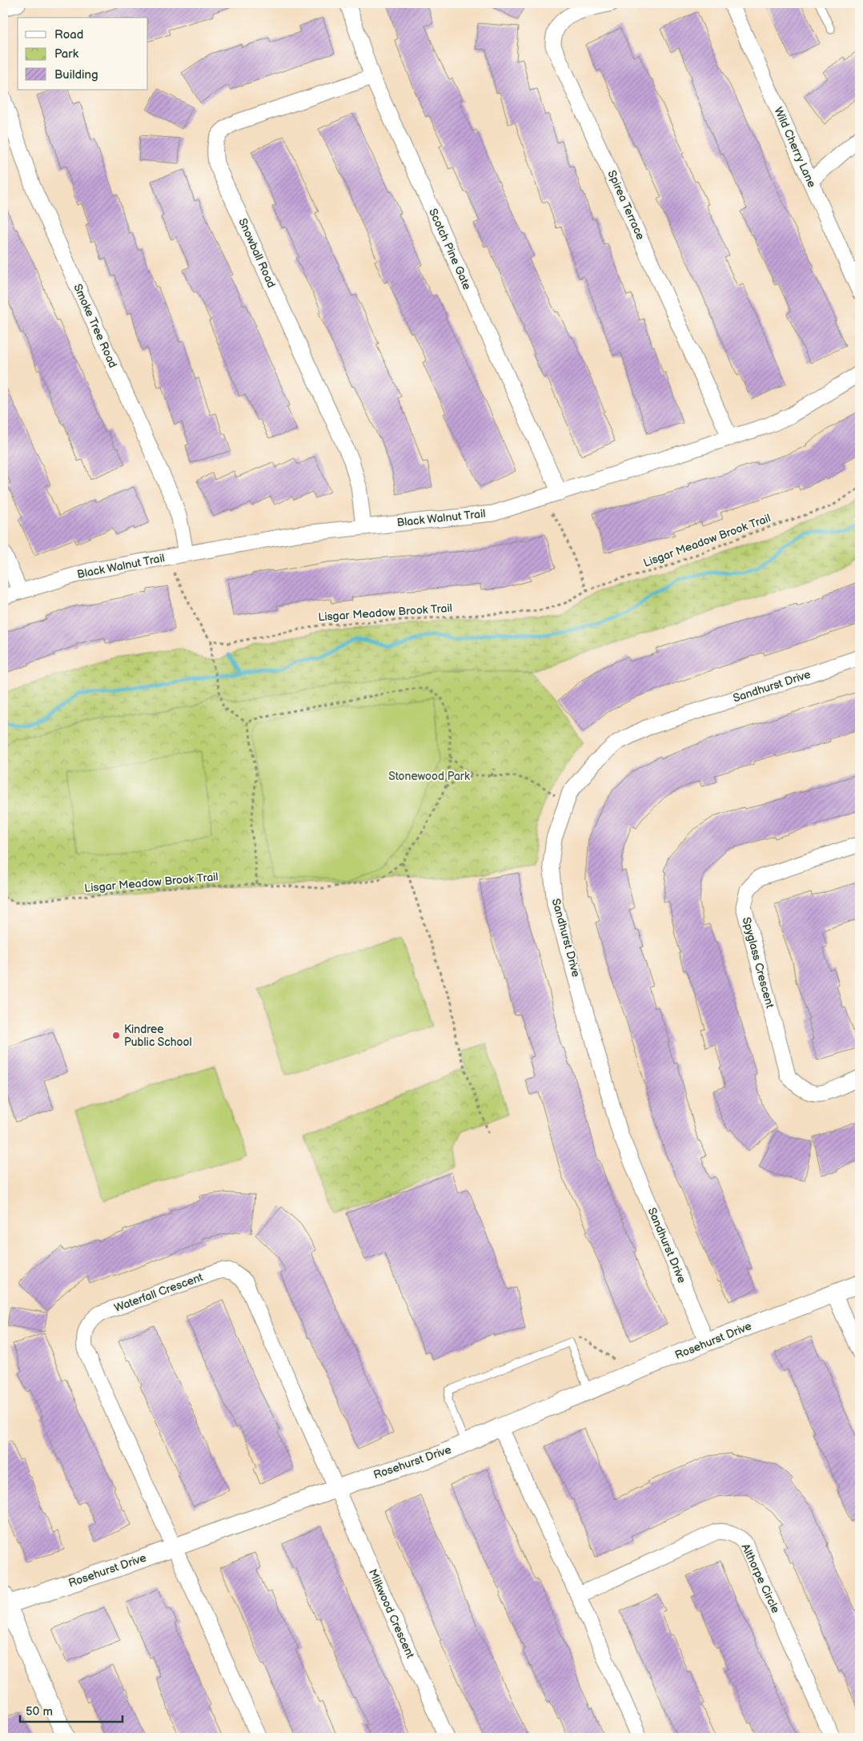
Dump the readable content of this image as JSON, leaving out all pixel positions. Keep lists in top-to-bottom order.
{
  "streets": {
    "street": [
      "Wild Cherry Lane",
      "Spirea Terrace",
      "Scotch Pine Gate",
      "Snowball Road",
      "Smoke Tree Road",
      "Black Walnut Trail",
      "Sandhurst Drive",
      "Spyglass Crescent",
      "Waterfall Crescent",
      "Rosehurst Drive",
      "Althorpe Circle",
      "Milkwood Crescent"
    ],
    "path": ["Lisgar Meadow Brook Trail"]
  },
  "crossings": [
    ["Spirea Terrace", "Black Walnut Trail"],
    ["Scotch Pine Gate", "Snowball Road"],
    ["Scotch Pine Gate", "Black Walnut Trail"],
    ["Snowball Road", "Black Walnut Trail"],
    ["Smoke Tree Road", "Black Walnut Trail"],
    ["Sandhurst Drive", "Rosehurst Drive"],
    ["Waterfall Crescent", "Rosehurst Drive"],
    ["Waterfall Crescent", "Milkwood Crescent"],
    ["Rosehurst Drive", "Milkwood Crescent"]
  ],
  "parks": ["Stonewood Park"],
  "places": ["Kindree Public School"],
  "legend": ["Road", "Park", "Building"],
  "scale_bar": "50 m"
}
